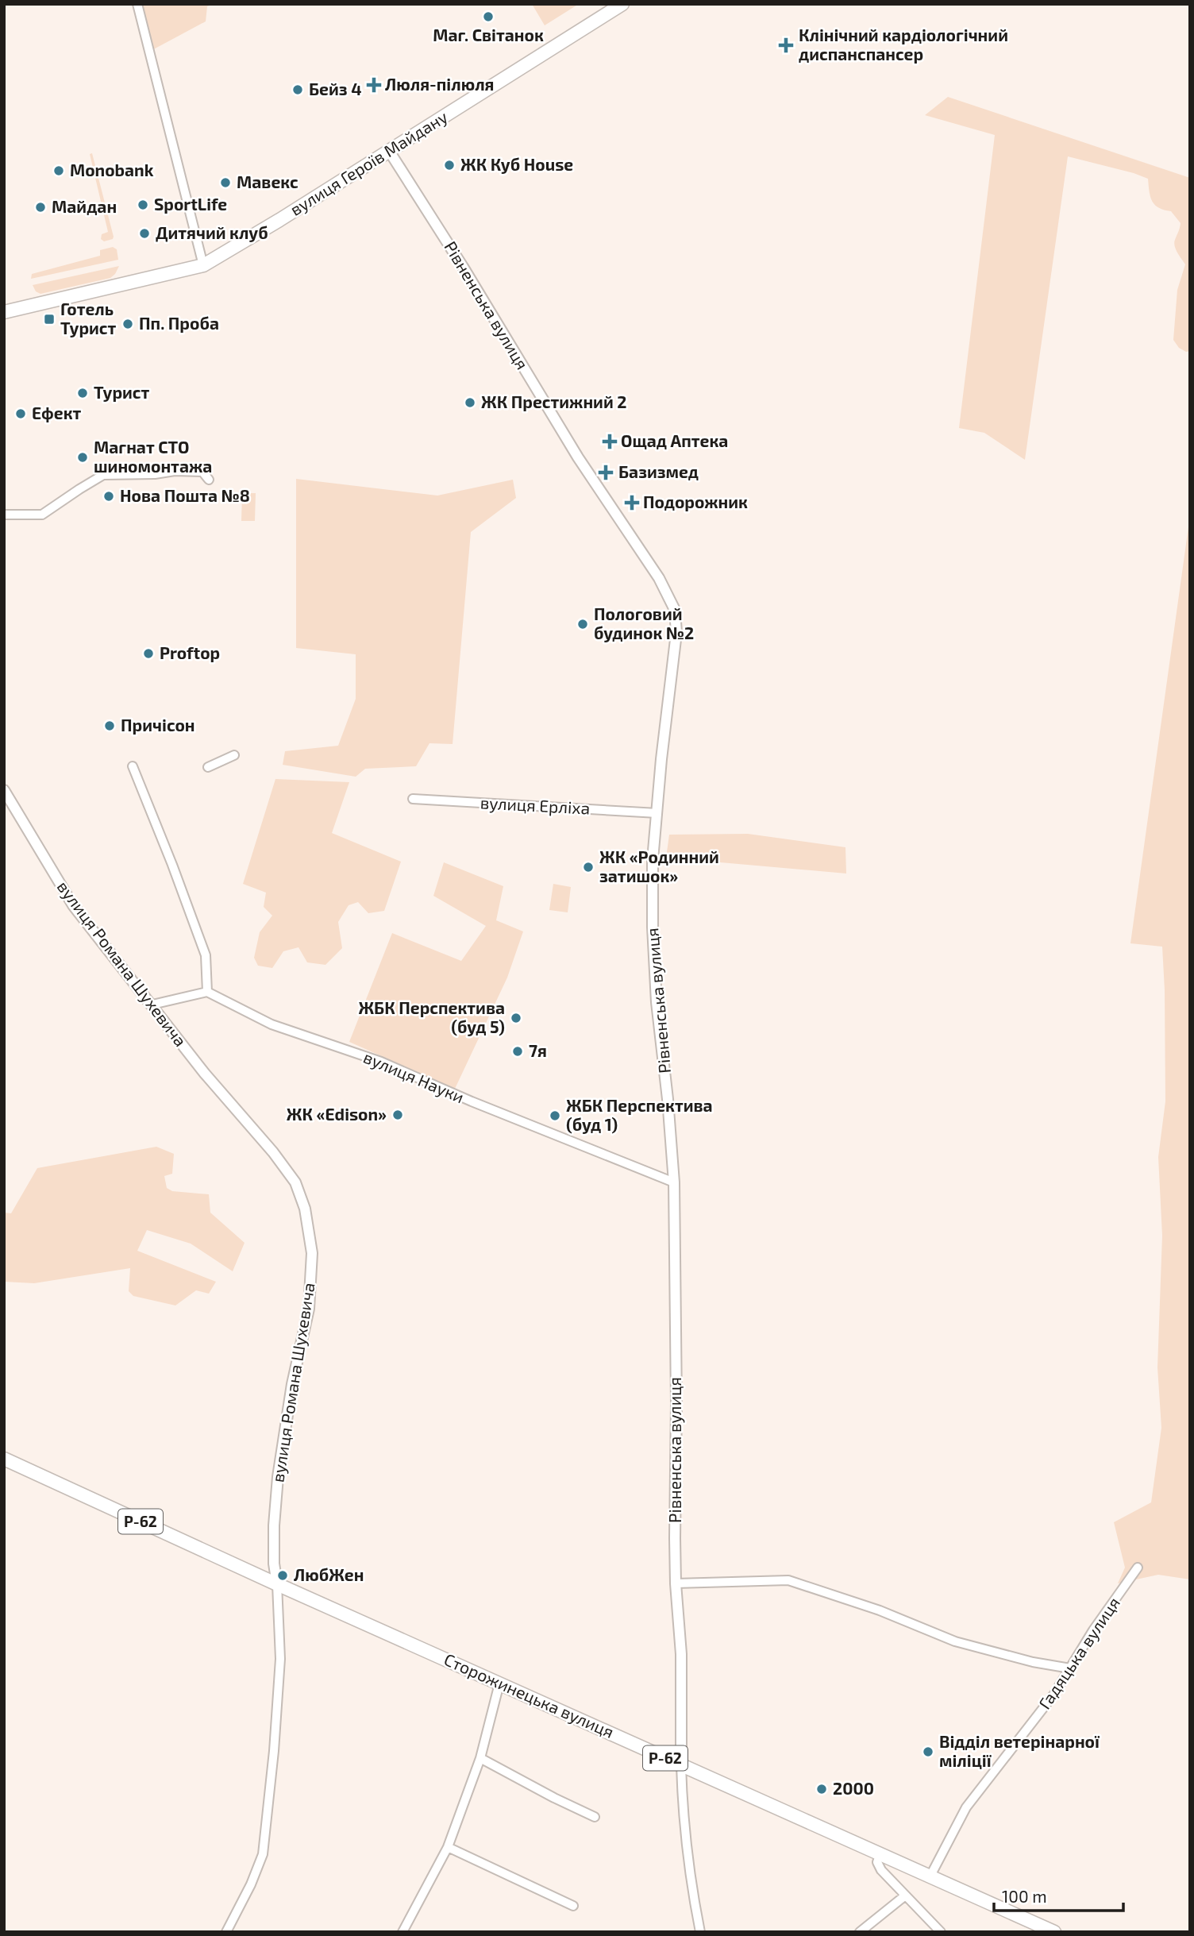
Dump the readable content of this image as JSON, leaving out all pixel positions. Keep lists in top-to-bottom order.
{
  "streets": {
    "main road": ["вулиця Героїв Майдану", "Р-62", "Сторожинецька вулиця"],
    "street": [
      "Рівненська вулиця",
      "вулиця Ерліха",
      "вулиця Романа Шухевича",
      "вулиця Науки",
      "Гадяцька вулиця"
    ]
  },
  "crossings": [
    ["вулиця Героїв Майдану", "Рівненська вулиця"],
    ["Рівненська вулиця", "вулиця Ерліха"],
    ["Рівненська вулиця", "вулиця Науки"],
    ["Рівненська вулиця", "Сторожинецька вулиця"],
    ["вулиця Романа Шухевича", "Сторожинецька вулиця"],
    ["Гадяцька вулиця", "Сторожинецька вулиця"]
  ],
  "places": {
    "other": [
      "Маг. Світанок",
      "Бейз 4",
      "ЖК Куб House",
      "Monobank",
      "Мавекс",
      "SportLife",
      "Майдан",
      "Дитячий клуб",
      "Пп. Проба",
      "Турист",
      "ЖК Престижний 2",
      "Ефект",
      "Магнат СТО шиномонтажа",
      "Нова Пошта №8",
      "Пологовий будинок №2",
      "Proftop",
      "Причісон",
      "ЖК «Родинний затишок»",
      "ЖБК Перспектива (буд 5)",
      "7я",
      "ЖК «Edison»",
      "ЖБК Перспектива (буд 1)",
      "ЛюбЖен",
      "Відділ ветерінарної міліції",
      "2000"
    ],
    "health": [
      "Клінічний кардіологічний диспанспансер",
      "Люля-пілюля",
      "Ощад Аптека",
      "Базизмед",
      "Подорожник"
    ],
    "transit": ["Готель Турист"]
  },
  "scale_bar": "100 m"
}
